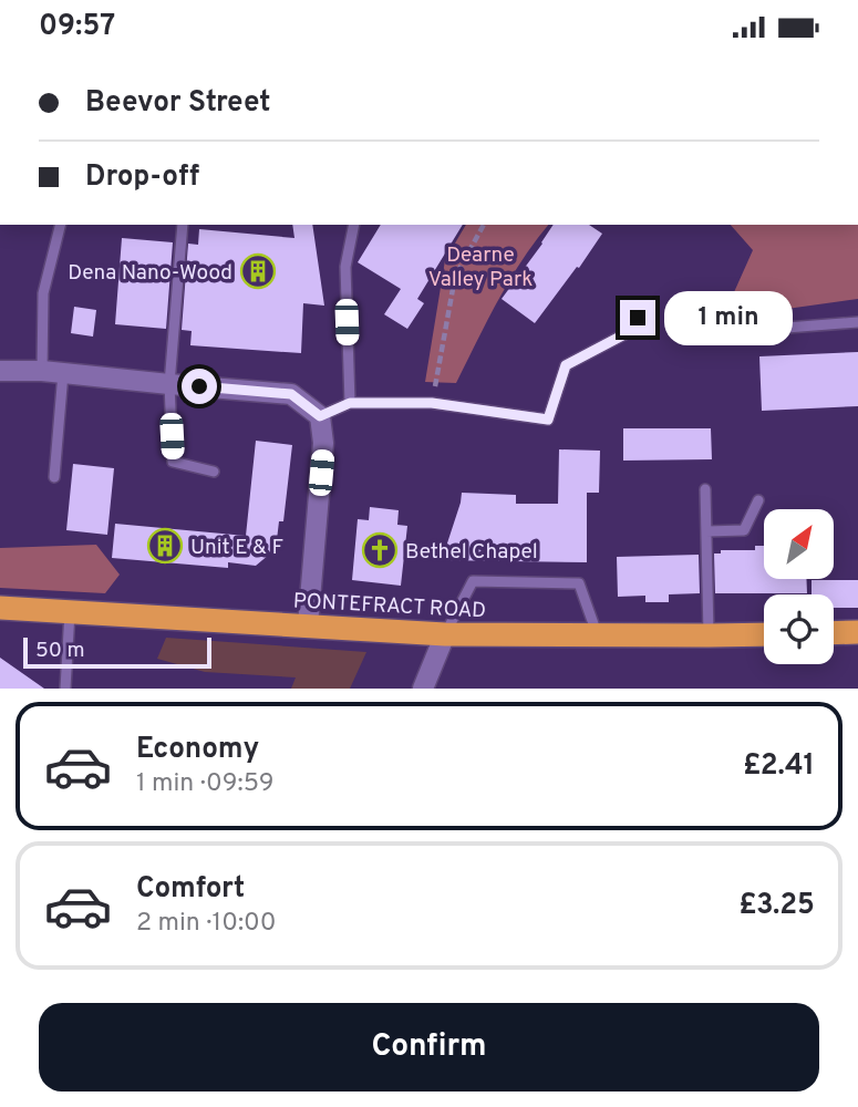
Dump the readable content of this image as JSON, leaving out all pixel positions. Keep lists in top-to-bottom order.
{
  "streets": {
    "highway": ["PONTEFRACT ROAD"]
  },
  "parks": ["Dearne Valley Park"],
  "places": {
    "building": ["Dena Nano-Wood", "Unit E & F"],
    "church": ["Bethel Chapel"]
  },
  "scale_bar": "50 m",
  "north": "top right",
  "page": {
    "status": "09:57",
    "banner": ["Beevor Street", "Drop-off"],
    "bubble": "1 min",
    "scale": "50 m",
    "list": [
      {
        "name": "Economy",
        "note": "1 min · 09:59",
        "value": "£2.41"
      },
      {
        "name": "Comfort",
        "note": "2 min · 10:00",
        "value": "£3.25"
      }
    ],
    "buttons": "Confirm"
  }
}
